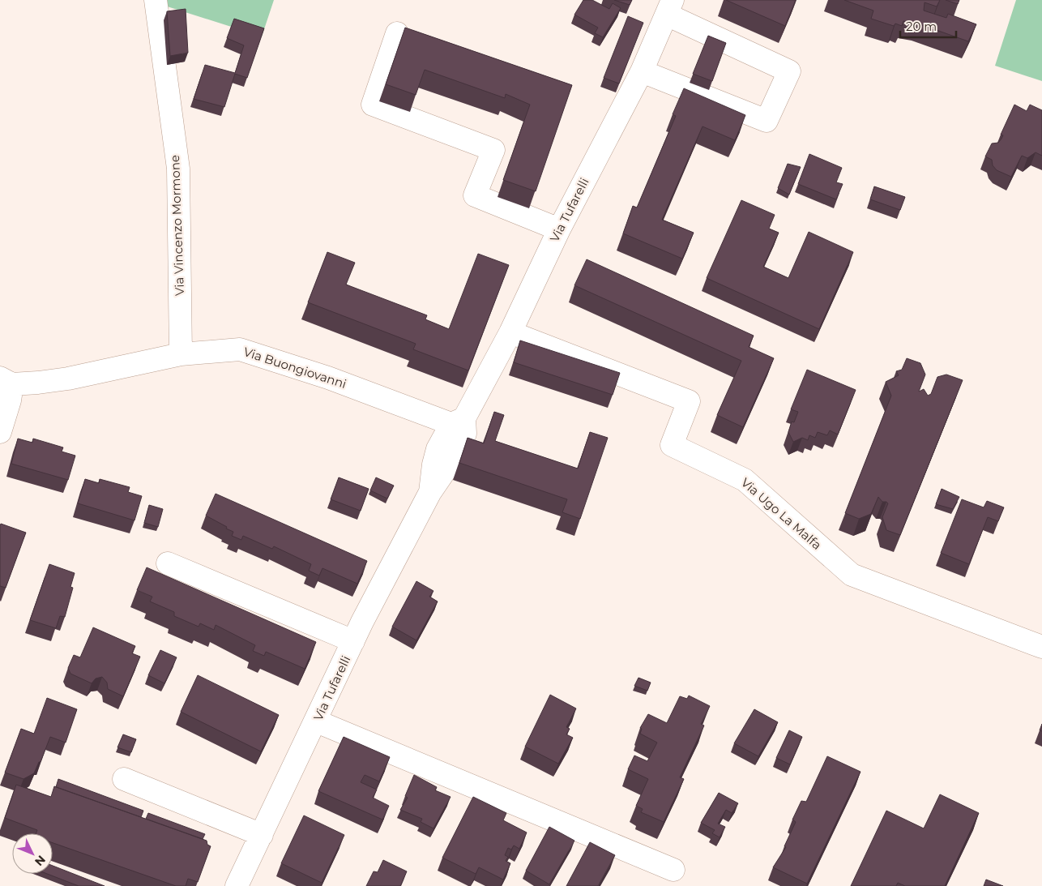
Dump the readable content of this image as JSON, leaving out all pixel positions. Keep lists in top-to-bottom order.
{
  "streets": {
    "street": [
      "Via Tufarelli",
      "Via Vincenzo Mormone",
      "Via Buongiovanni",
      "Via Ugo La Malfa"
    ]
  },
  "crossings": [
    ["Via Tufarelli", "Via Buongiovanni"],
    ["Via Tufarelli", "Via Ugo La Malfa"],
    ["Via Vincenzo Mormone", "Via Buongiovanni"]
  ],
  "scale_bar": "20 m",
  "north": "bottom right"
}
